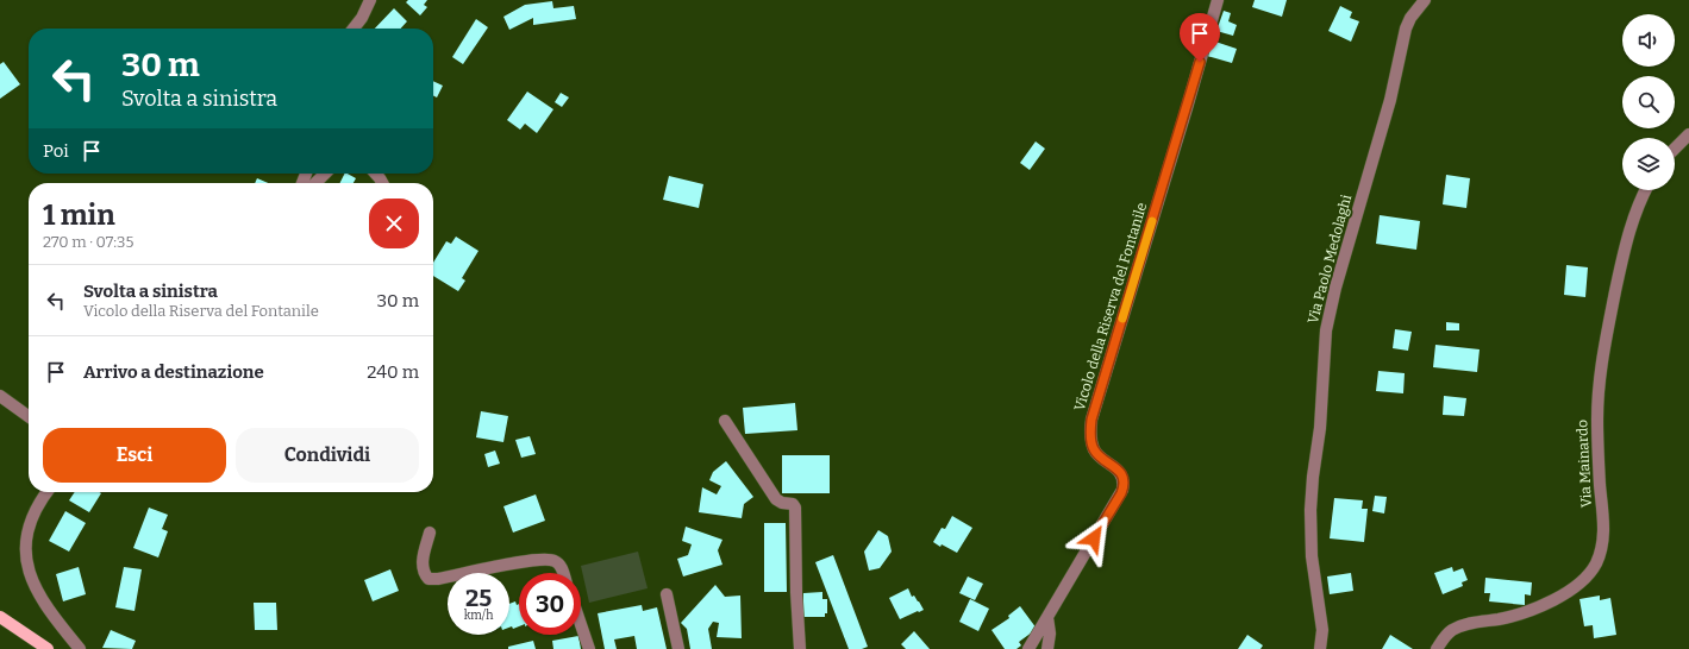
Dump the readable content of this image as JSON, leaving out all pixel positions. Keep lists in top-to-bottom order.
{
  "streets": {
    "street": ["Via Paolo Medolaghi", "Vicolo della Riserva del Fontanile", "Via Mainardo"]
  },
  "page": {
    "turn": ["30 m", "Svolta a sinistra"],
    "then": "Poi",
    "heading": ["1 min", "270 m · 07:35"],
    "list": [
      {
        "name": "Svolta a sinistra",
        "note": "Vicolo della Riserva del Fontanile",
        "value": "30 m"
      },
      {
        "name": "Arrivo a destinazione",
        "value": "240 m"
      }
    ],
    "buttons": ["Esci", "Condividi"],
    "speed": "25 km/h",
    "limit": "30"
  }
}
